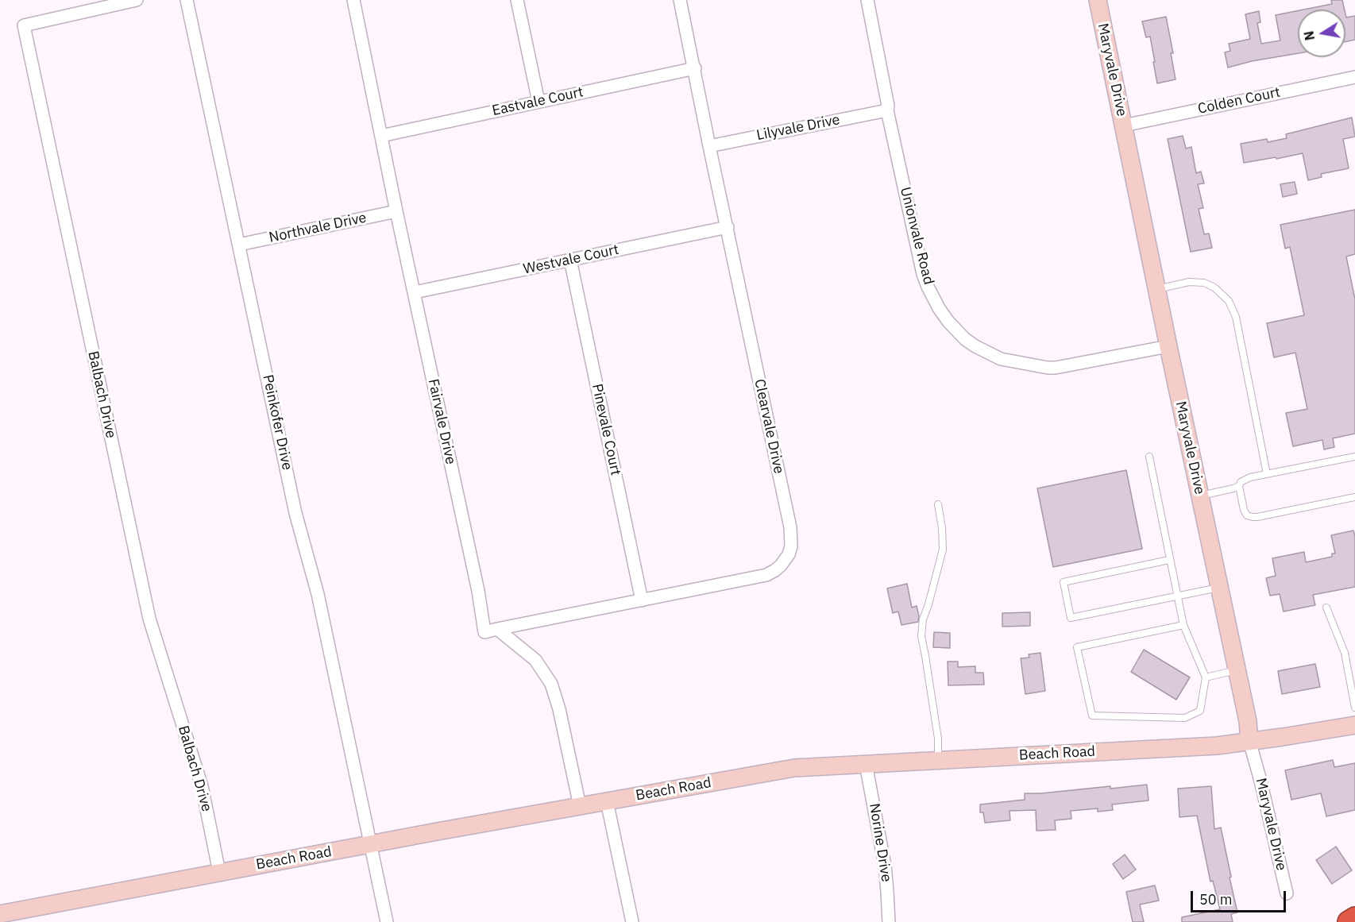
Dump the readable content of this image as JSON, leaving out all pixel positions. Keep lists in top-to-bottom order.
{
  "streets": {
    "street": [
      "Maryvale Drive",
      "Colden Court",
      "Eastvale Court",
      "Lilyvale Drive",
      "Northvale Drive",
      "Unionvale Road",
      "Westvale Court",
      "Balbach Drive",
      "Fairvale Drive",
      "Peinkofer Drive",
      "Clearvale Drive",
      "Pinevale Court",
      "Beach Road",
      "Norine Drive"
    ]
  },
  "crossings": [
    ["Maryvale Drive", "Colden Court"],
    ["Maryvale Drive", "Unionvale Road"],
    ["Maryvale Drive", "Beach Road"],
    ["Eastvale Court", "Fairvale Drive"],
    ["Eastvale Court", "Clearvale Drive"],
    ["Lilyvale Drive", "Unionvale Road"],
    ["Lilyvale Drive", "Clearvale Drive"],
    ["Northvale Drive", "Fairvale Drive"],
    ["Northvale Drive", "Peinkofer Drive"],
    ["Westvale Court", "Fairvale Drive"],
    ["Westvale Court", "Clearvale Drive"],
    ["Westvale Court", "Pinevale Court"],
    ["Balbach Drive", "Beach Road"],
    ["Fairvale Drive", "Clearvale Drive"],
    ["Fairvale Drive", "Beach Road"],
    ["Peinkofer Drive", "Beach Road"],
    ["Clearvale Drive", "Pinevale Court"],
    ["Beach Road", "Norine Drive"]
  ],
  "scale_bar": "50 m",
  "north": "left"
}
